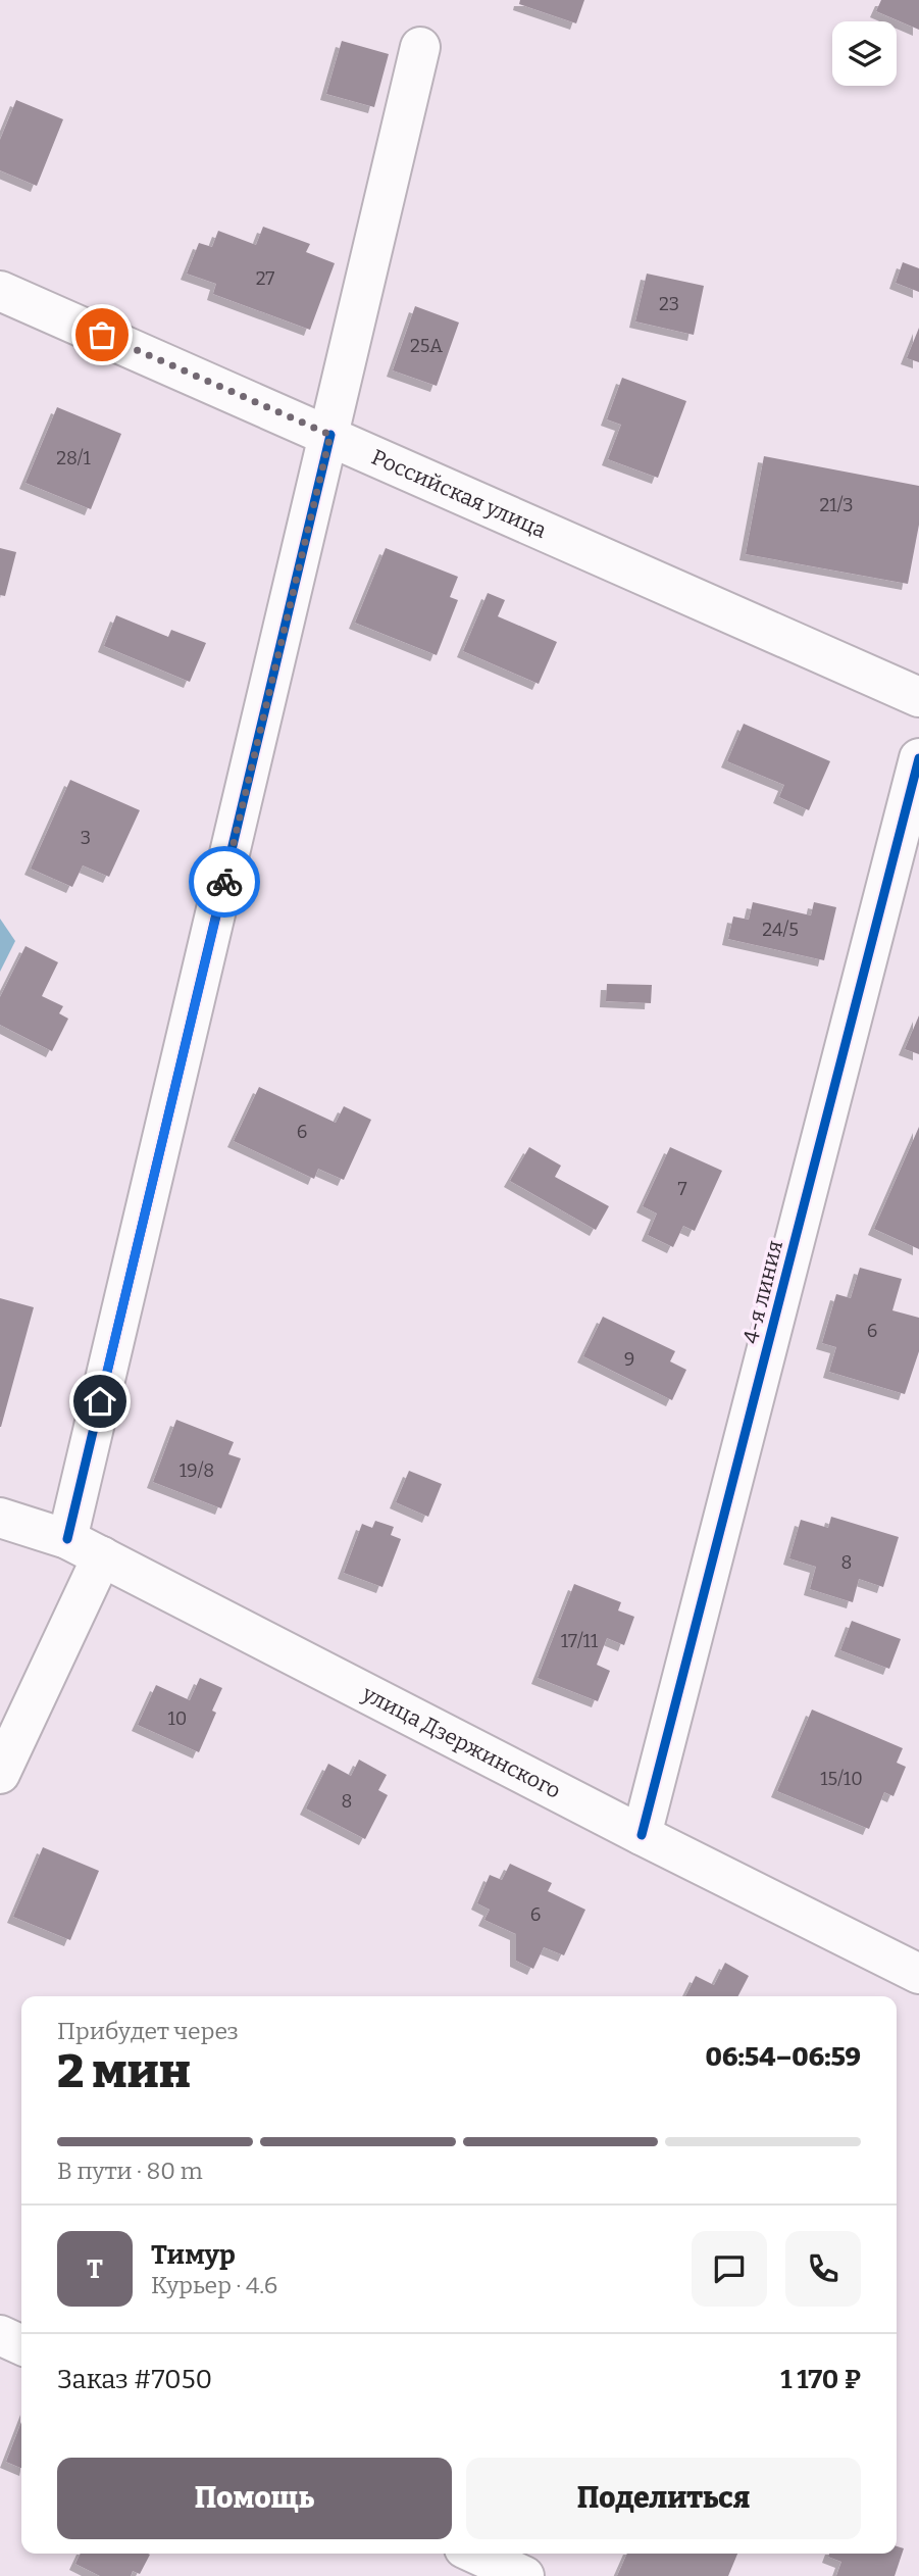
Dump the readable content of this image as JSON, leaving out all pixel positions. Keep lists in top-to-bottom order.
{
  "streets": {
    "street": ["Российская улица", "4-я линия", "улица Дзержинского"]
  },
  "crossings": [
    ["4-я линия", "улица Дзержинского"]
  ],
  "house_numbers": [
    "27",
    "23",
    "25А",
    "28/1",
    "21/3",
    "3",
    "24/5",
    "6",
    "7",
    "6",
    "9",
    "19/8",
    "8",
    "17/11",
    "10",
    "15/10",
    "8",
    "6"
  ],
  "page": {
    "heading": ["2 мин", "Прибудет через", "06:54–06:59"],
    "panel": [
      "Тимур",
      "Курьер · 4.6",
      "Заказ #7050",
      "1 170 ₽"
    ],
    "bar": "В пути · 80 m",
    "round": "Т",
    "buttons": ["Помощь", "Поделиться"]
  }
}
